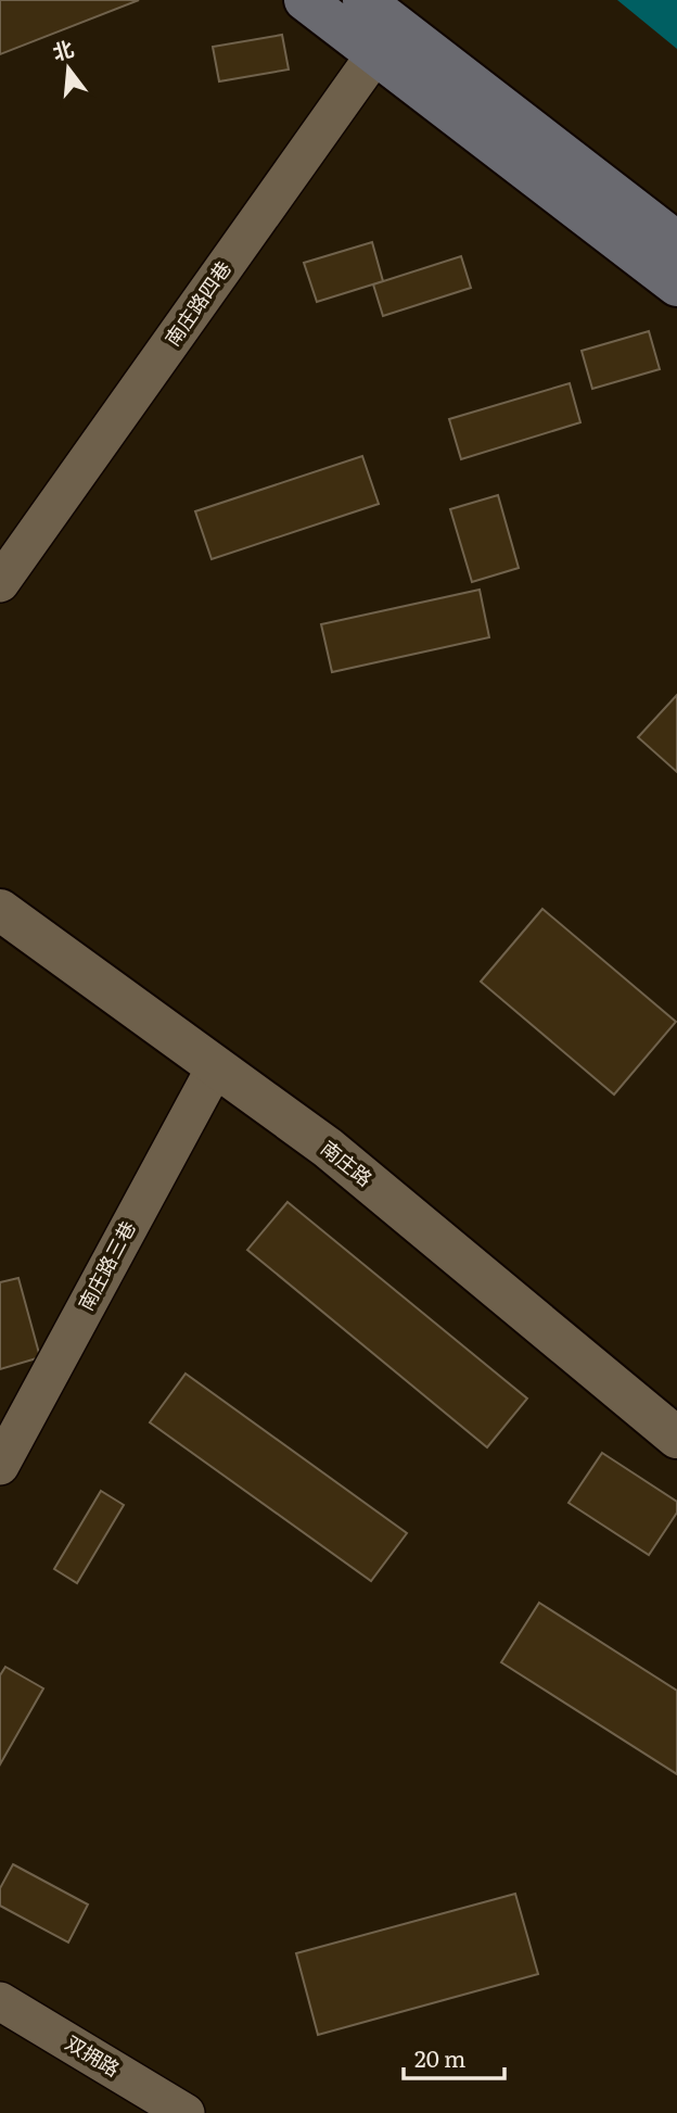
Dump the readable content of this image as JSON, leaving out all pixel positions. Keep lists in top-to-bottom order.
{
  "streets": {
    "street": [
      "南庄路四巷",
      "南庄路",
      "南庄路三巷",
      "双拥路"
    ]
  },
  "crossings": [
    ["南庄路", "南庄路三巷"]
  ],
  "scale_bar": "20 m",
  "north": "top"
}
